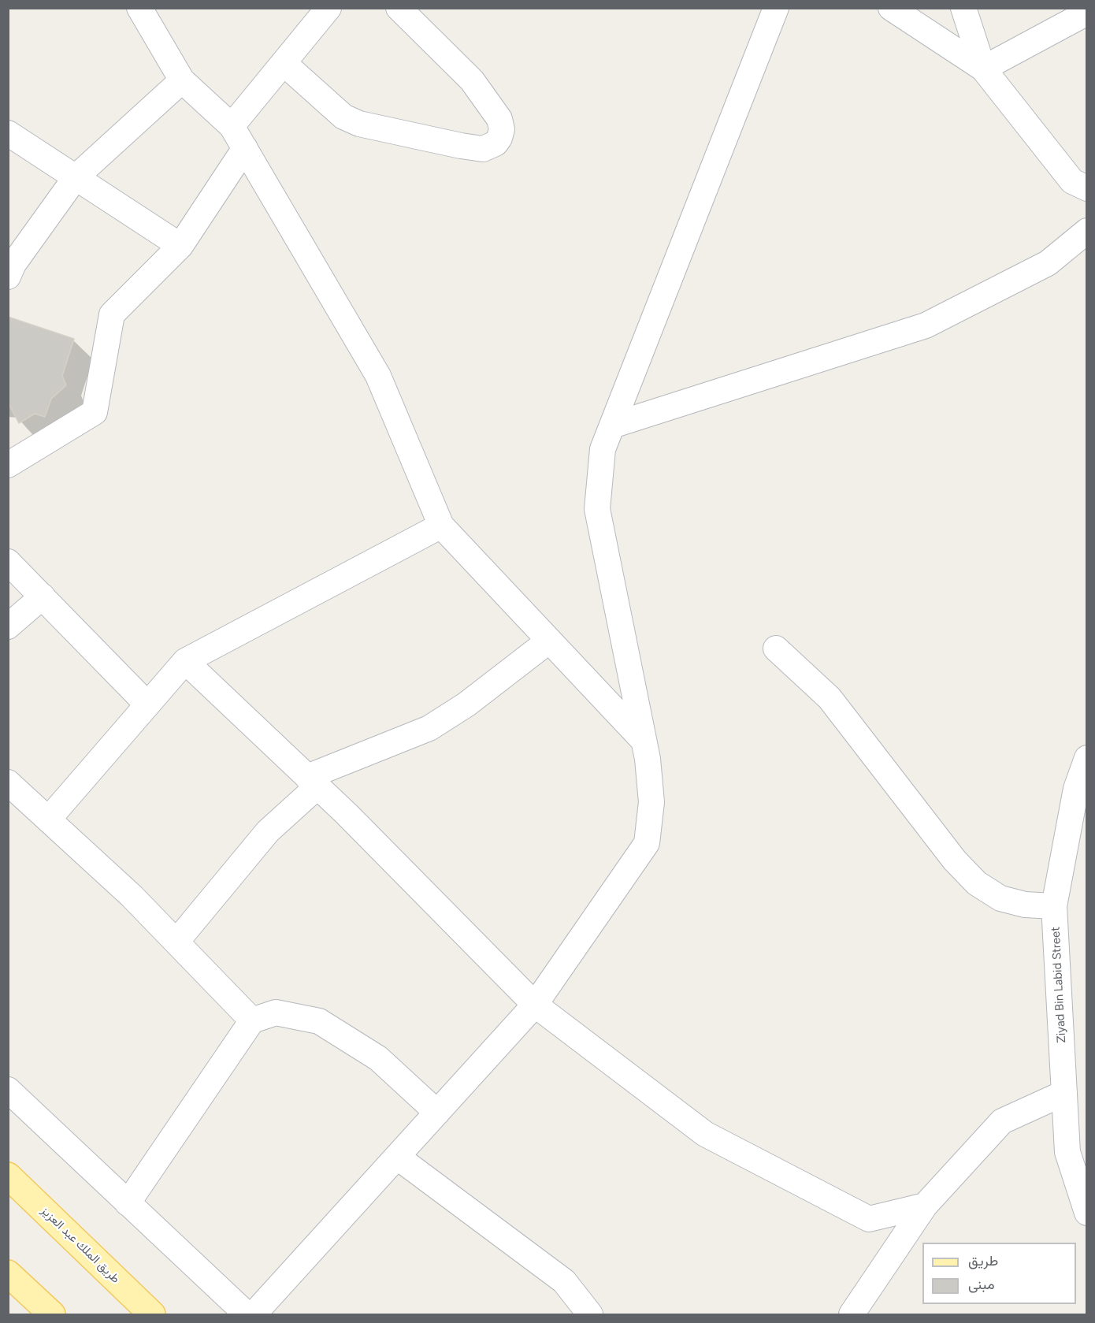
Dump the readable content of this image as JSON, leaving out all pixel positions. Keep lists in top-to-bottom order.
{
  "streets": {
    "main road": ["طريق الملك عبد العزيز"],
    "street": ["Ziyad Bin Labid Street"]
  },
  "legend": ["طريق", "مبنى"]
}
